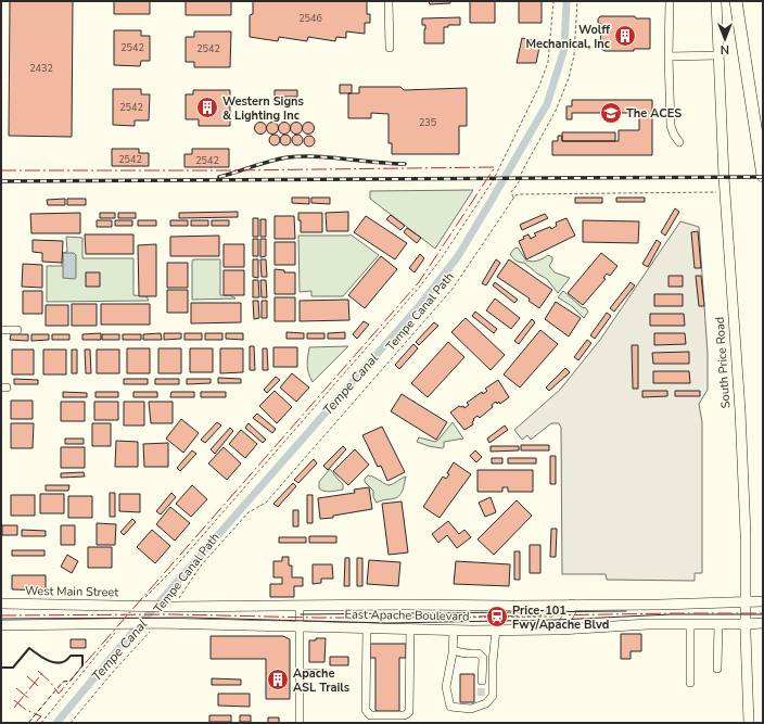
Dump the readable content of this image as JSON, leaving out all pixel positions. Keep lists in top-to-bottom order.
{
  "streets": {
    "main road": ["South Price Road", "West Main Street", "East Apache Boulevard"],
    "path": ["Tempe Canal Path"]
  },
  "crossings": [
    ["Tempe Canal Path", "West Main Street"],
    ["Tempe Canal Path", "East Apache Boulevard"],
    ["South Price Road", "East Apache Boulevard"],
    ["West Main Street", "East Apache Boulevard"]
  ],
  "water": ["Tempe Canal"],
  "places": {
    "building": ["Wolff Mechanical, Inc", "Western Signs & Lighting Inc", "Apache ASL Trails"],
    "school or university": ["The ACES"],
    "station": ["Price-101 Fwy/Apache Blvd"]
  },
  "house_numbers": [
    "2546",
    "2542",
    "2542",
    "2432",
    "2542",
    "235",
    "2542",
    "2542"
  ],
  "north": "bottom"
}
